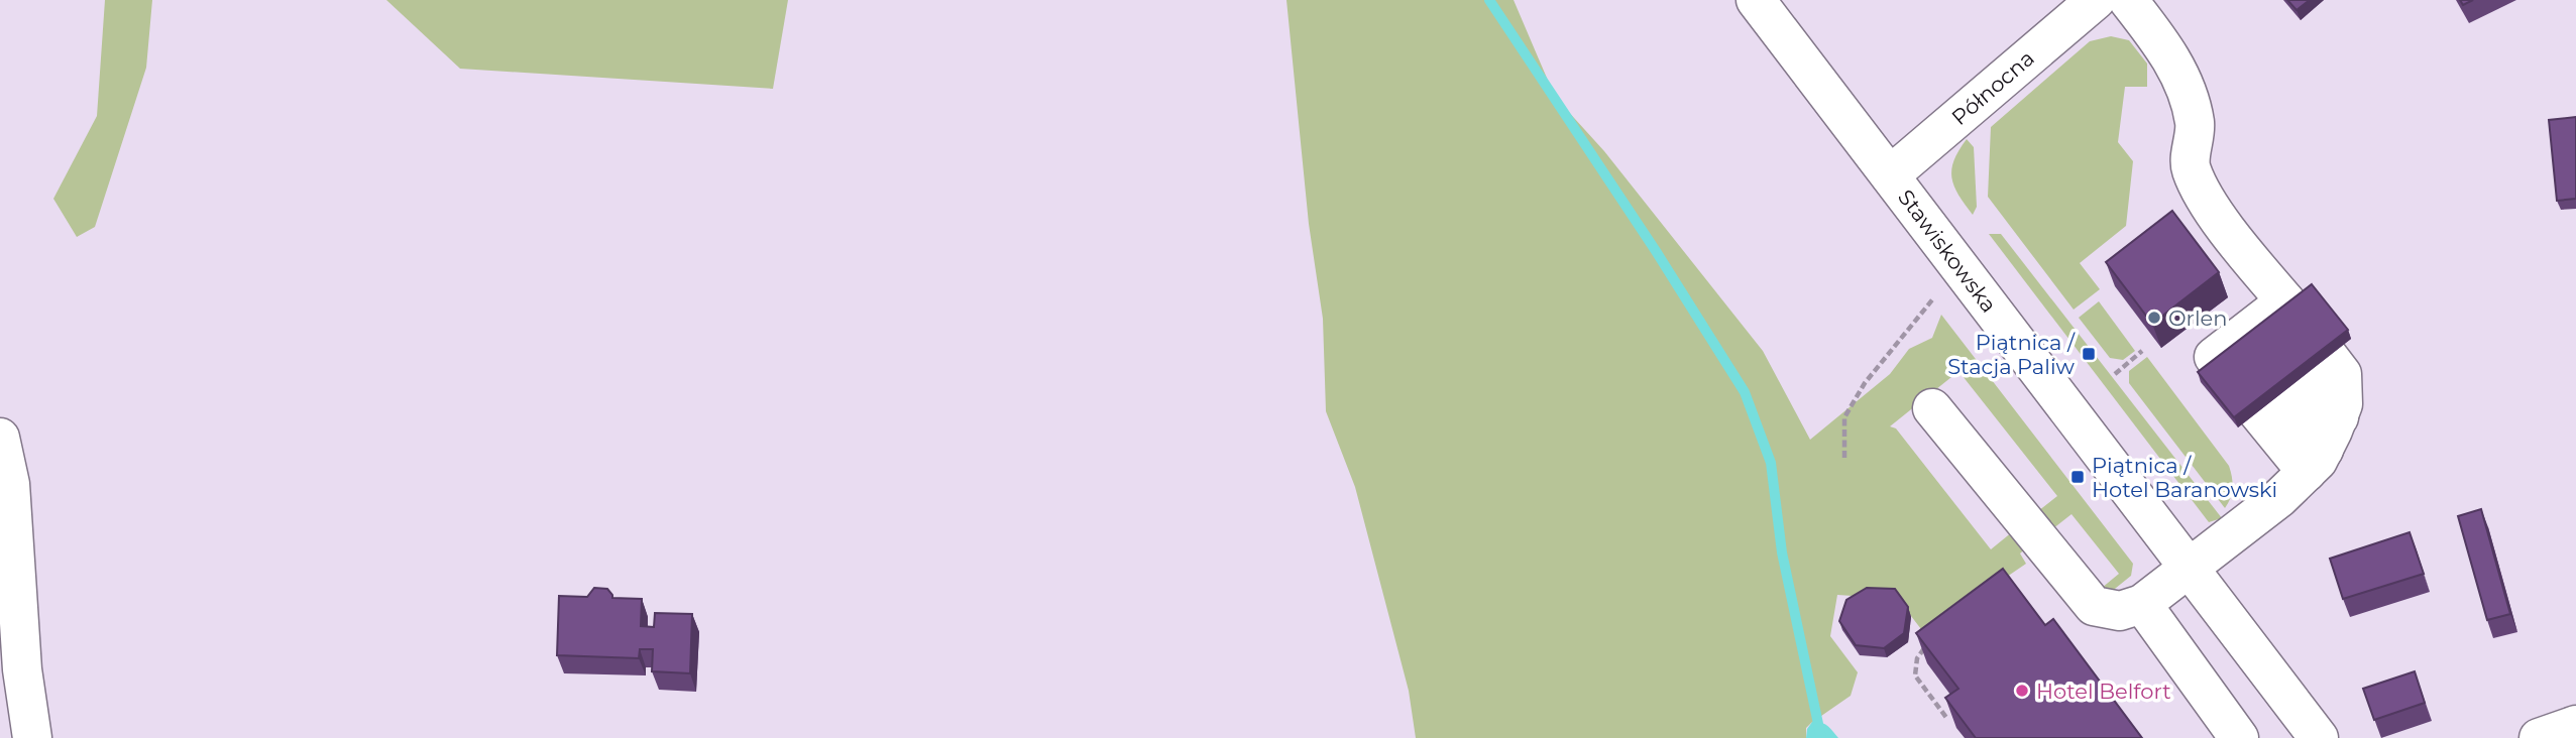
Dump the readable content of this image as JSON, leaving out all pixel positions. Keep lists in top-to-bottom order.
{
  "streets": {
    "main road": ["Północna", "Stawiskowska"]
  },
  "crossings": [
    ["Północna", "Stawiskowska"]
  ],
  "places": {
    "other": ["Orlen", "Hotel Belfort"],
    "transit": ["Piątnica / Stacja Paliw", "Piątnica / Hotel Baranowski"]
  }
}
